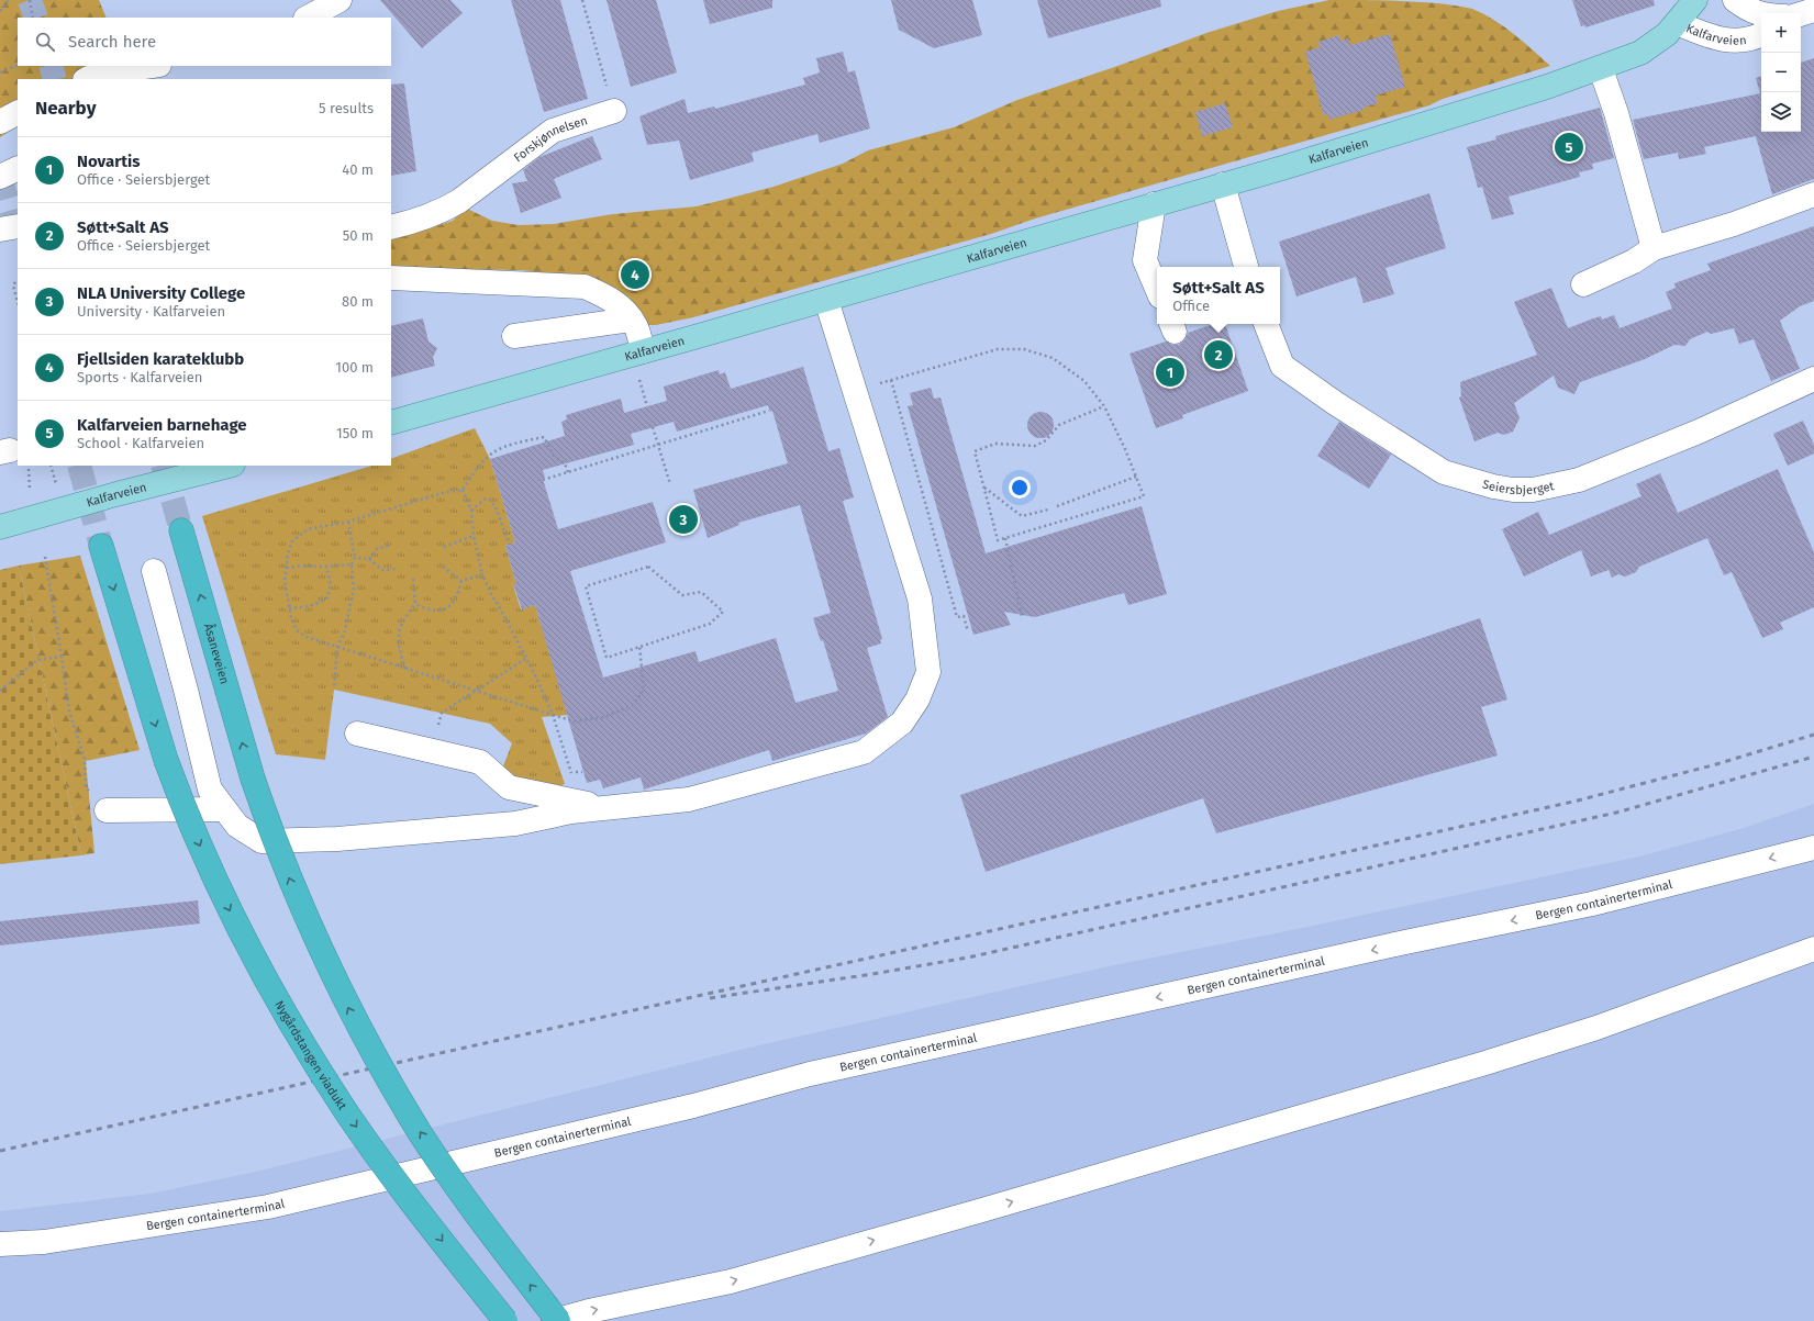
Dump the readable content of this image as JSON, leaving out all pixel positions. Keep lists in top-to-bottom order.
{
  "streets": {
    "highway": ["Åsaneveien", "Nygårdstangen viadukt"],
    "main road": ["Kalfarveien"],
    "street": ["Forskjønnelsen", "Seiersbjerget", "Bergen containerterminal"]
  },
  "one_way": ["Åsaneveien", "Nygårdstangen viadukt"],
  "page": {
    "map_buttons": ["+", "−"],
    "search": "Search here",
    "heading": ["Nearby", "5 results"],
    "pins": [
      "5",
      "4",
      "2",
      "1",
      "3"
    ],
    "list": [
      {
        "mark": "1",
        "name": "Novartis",
        "note": "Office · Seiersbjerget",
        "value": "40 m"
      },
      {
        "mark": "2",
        "name": "Søtt+Salt AS",
        "note": "Office · Seiersbjerget",
        "value": "50 m"
      },
      {
        "mark": "3",
        "name": "NLA University College",
        "note": "University · Kalfarveien",
        "value": "80 m"
      },
      {
        "mark": "4",
        "name": "Fjellsiden karateklubb",
        "note": "Sports · Kalfarveien",
        "value": "100 m"
      },
      {
        "mark": "5",
        "name": "Kalfarveien barnehage",
        "note": "School · Kalfarveien",
        "value": "150 m"
      }
    ],
    "popup": ["Søtt+Salt AS", "Office"]
  }
}
